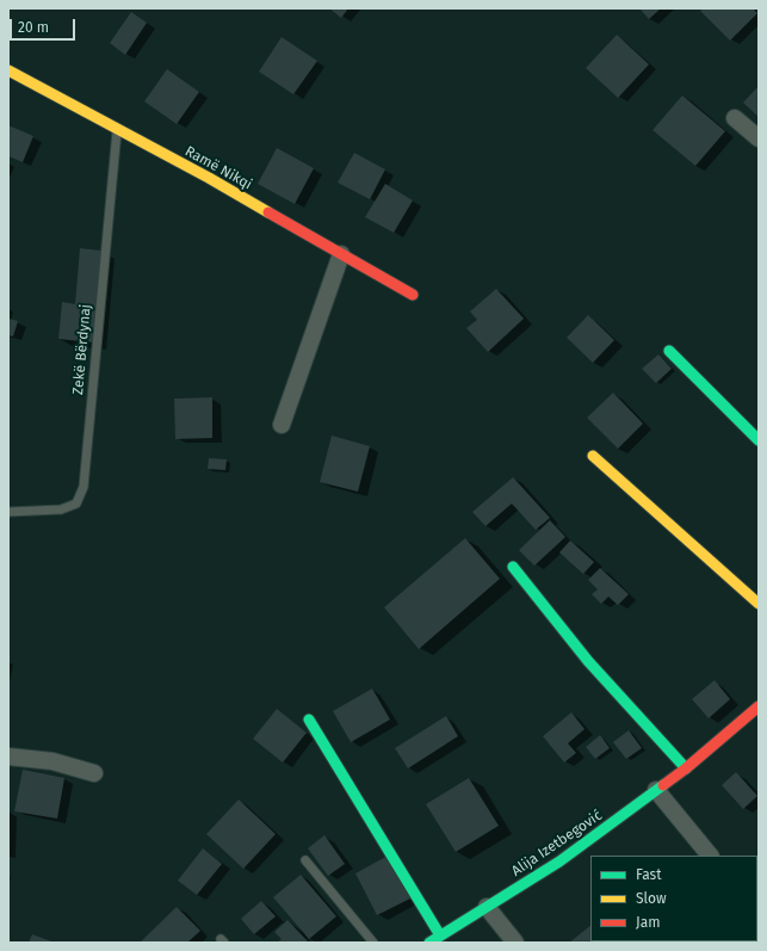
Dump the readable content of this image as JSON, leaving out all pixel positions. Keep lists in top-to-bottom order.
{
  "streets": {
    "street": ["Ramë Nikqi", "Alija Izetbegović"],
    "lane": ["Zekë Bërdynaj"]
  },
  "crossings": [
    ["Ramë Nikqi", "Zekë Bërdynaj"]
  ],
  "legend": ["Fast", "Slow", "Jam"],
  "scale_bar": "20 m"
}
